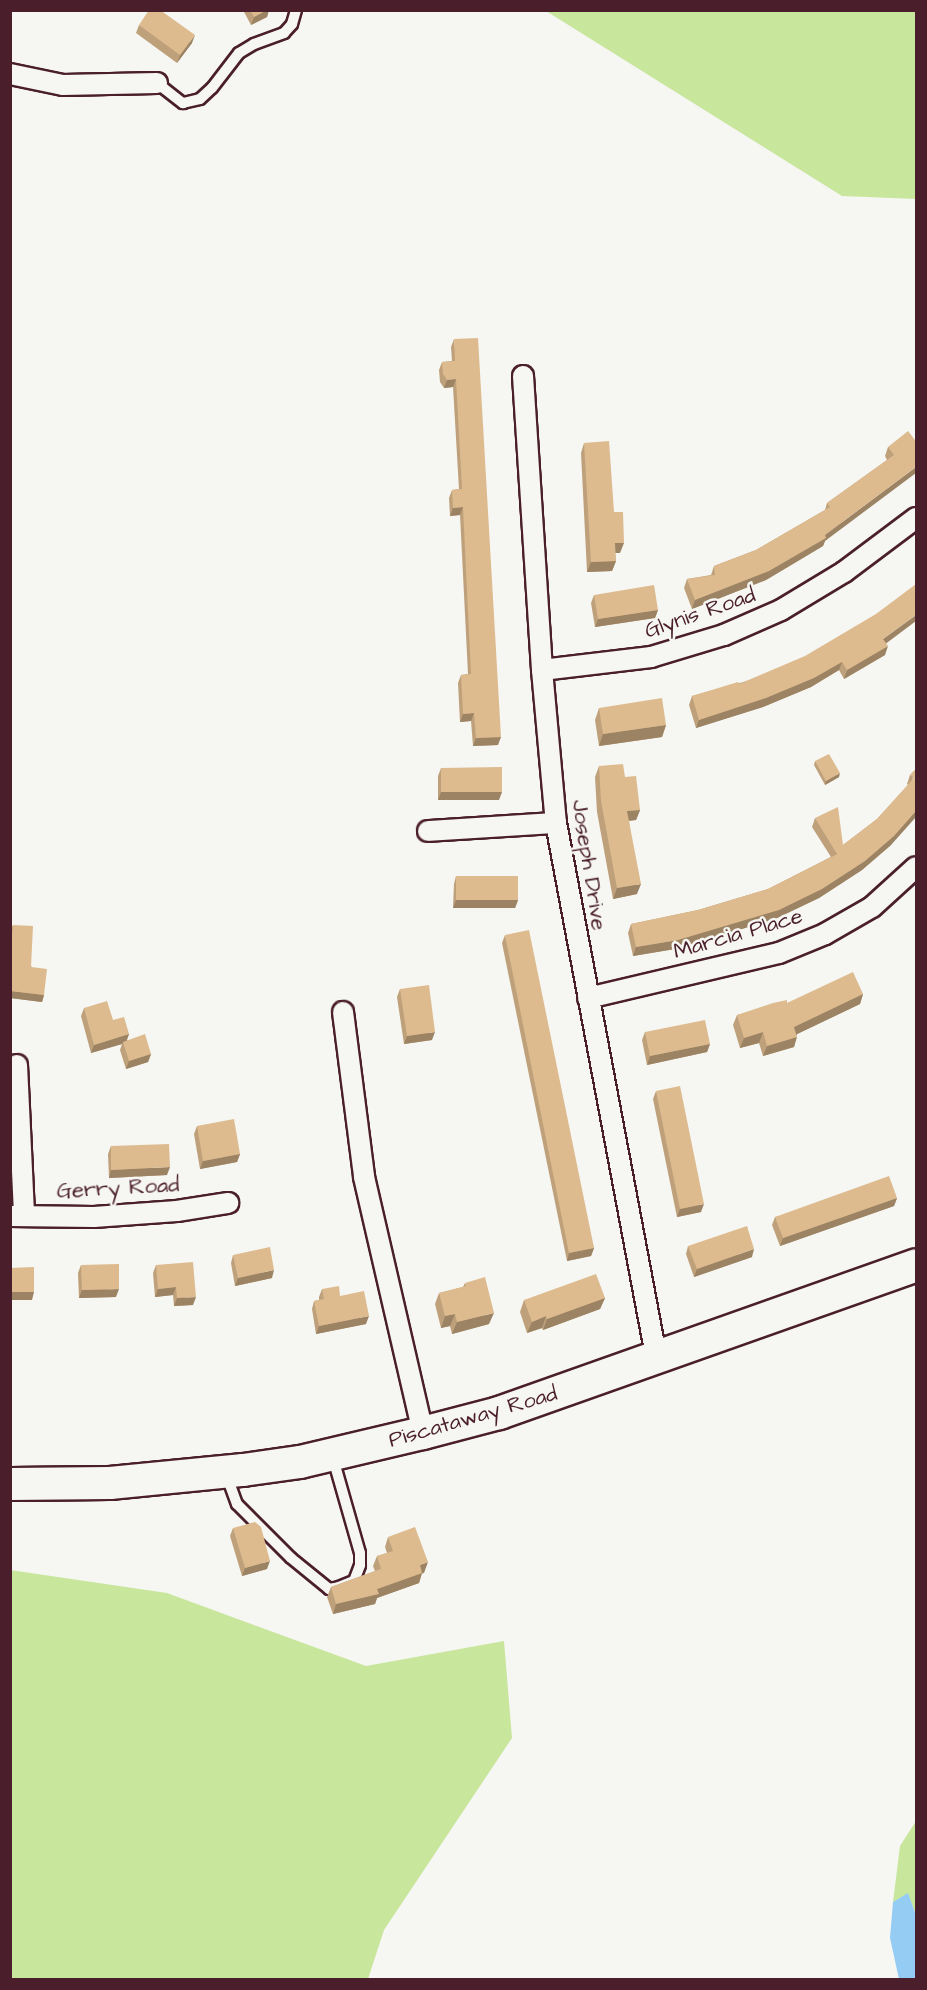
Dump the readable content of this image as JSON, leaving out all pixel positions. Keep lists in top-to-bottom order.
{
  "streets": {
    "main road": ["Piscataway Road"],
    "street": [
      "Glynis Road",
      "Joseph Drive",
      "Marcia Place",
      "Gerry Road"
    ]
  },
  "crossings": [
    ["Glynis Road", "Joseph Drive"],
    ["Joseph Drive", "Marcia Place"],
    ["Joseph Drive", "Piscataway Road"]
  ]
}
